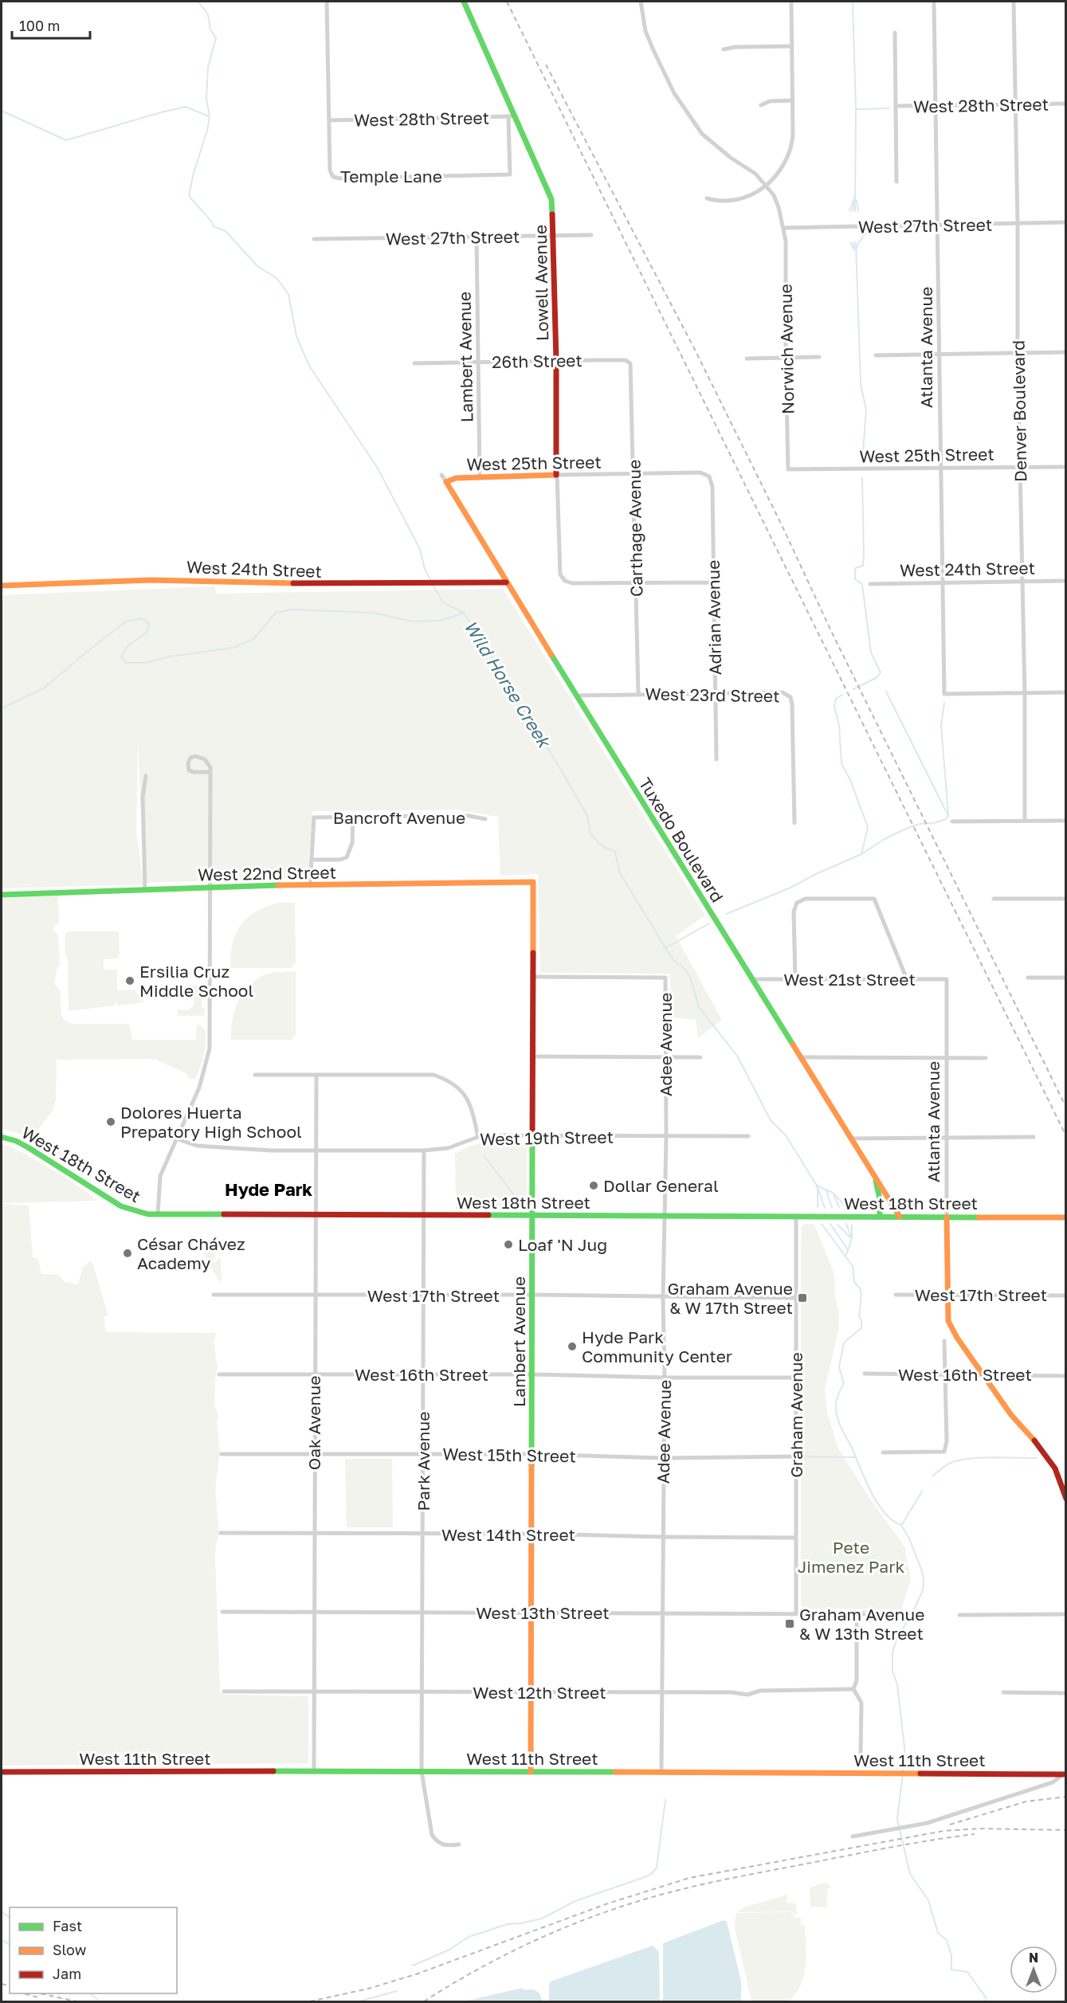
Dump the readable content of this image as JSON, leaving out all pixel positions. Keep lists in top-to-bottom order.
{
  "streets": {
    "street": [
      "West 28th Street",
      "Temple Lane",
      "West 27th Street",
      "Lowell Avenue",
      "Atlanta Avenue",
      "Norwich Avenue",
      "Lambert Avenue",
      "26th Street",
      "Denver Boulevard",
      "West 25th Street",
      "Carthage Avenue",
      "West 24th Street",
      "Adrian Avenue",
      "West 23rd Street",
      "Bancroft Avenue",
      "Tuxedo Boulevard",
      "West 22nd Street",
      "West 21st Street",
      "Adee Avenue",
      "West 19th Street",
      "West 18th Street",
      "West 17th Street",
      "West 16th Street",
      "Graham Avenue",
      "Oak Avenue",
      "West 15th Street",
      "Park Avenue",
      "West 14th Street",
      "West 13th Street",
      "West 12th Street",
      "West 11th Street"
    ]
  },
  "crossings": [
    ["West 28th Street", "Temple Lane"],
    ["West 28th Street", "Lowell Avenue"],
    ["West 28th Street", "Atlanta Avenue"],
    ["West 28th Street", "Denver Boulevard"],
    ["Temple Lane", "Lowell Avenue"],
    ["West 27th Street", "Lowell Avenue"],
    ["West 27th Street", "Atlanta Avenue"],
    ["West 27th Street", "Norwich Avenue"],
    ["West 27th Street", "Lambert Avenue"],
    ["West 27th Street", "Denver Boulevard"],
    ["Lowell Avenue", "26th Street"],
    ["Lowell Avenue", "West 25th Street"],
    ["Lowell Avenue", "Carthage Avenue"],
    ["Atlanta Avenue", "Denver Boulevard"],
    ["Atlanta Avenue", "West 25th Street"],
    ["Atlanta Avenue", "West 24th Street"],
    ["Atlanta Avenue", "West 21st Street"],
    ["Atlanta Avenue", "West 18th Street"],
    ["Atlanta Avenue", "West 17th Street"],
    ["Atlanta Avenue", "West 16th Street"],
    ["Norwich Avenue", "West 25th Street"],
    ["Lambert Avenue", "26th Street"],
    ["Lambert Avenue", "West 25th Street"],
    ["Lambert Avenue", "West 22nd Street"],
    ["Lambert Avenue", "Adee Avenue"],
    ["Lambert Avenue", "West 19th Street"],
    ["Lambert Avenue", "West 18th Street"],
    ["Lambert Avenue", "West 17th Street"],
    ["Lambert Avenue", "West 16th Street"],
    ["Lambert Avenue", "West 15th Street"],
    ["Lambert Avenue", "West 14th Street"],
    ["Lambert Avenue", "West 13th Street"],
    ["Lambert Avenue", "West 12th Street"],
    ["Lambert Avenue", "West 11th Street"],
    ["26th Street", "Carthage Avenue"],
    ["Denver Boulevard", "West 25th Street"],
    ["Denver Boulevard", "West 24th Street"],
    ["West 25th Street", "Carthage Avenue"],
    ["West 25th Street", "Adrian Avenue"],
    ["West 25th Street", "Tuxedo Boulevard"],
    ["Carthage Avenue", "West 23rd Street"],
    ["West 24th Street", "Tuxedo Boulevard"],
    ["Adrian Avenue", "West 23rd Street"],
    ["West 23rd Street", "Tuxedo Boulevard"],
    ["Tuxedo Boulevard", "West 21st Street"],
    ["Tuxedo Boulevard", "West 18th Street"],
    ["Adee Avenue", "West 19th Street"],
    ["Adee Avenue", "West 18th Street"],
    ["Adee Avenue", "West 17th Street"],
    ["Adee Avenue", "West 16th Street"],
    ["Adee Avenue", "West 15th Street"],
    ["Adee Avenue", "West 14th Street"],
    ["Adee Avenue", "West 13th Street"],
    ["Adee Avenue", "West 12th Street"],
    ["Adee Avenue", "West 11th Street"],
    ["West 19th Street", "Oak Avenue"],
    ["West 19th Street", "Park Avenue"],
    ["West 18th Street", "Graham Avenue"],
    ["West 18th Street", "Oak Avenue"],
    ["West 18th Street", "Park Avenue"],
    ["West 17th Street", "Graham Avenue"],
    ["West 17th Street", "Oak Avenue"],
    ["West 17th Street", "Park Avenue"],
    ["West 16th Street", "Graham Avenue"],
    ["West 16th Street", "Oak Avenue"],
    ["West 16th Street", "Park Avenue"],
    ["Graham Avenue", "West 15th Street"],
    ["Graham Avenue", "West 14th Street"],
    ["Graham Avenue", "West 13th Street"],
    ["Oak Avenue", "West 15th Street"],
    ["Oak Avenue", "West 14th Street"],
    ["Oak Avenue", "West 13th Street"],
    ["Oak Avenue", "West 12th Street"],
    ["Oak Avenue", "West 11th Street"],
    ["West 15th Street", "Park Avenue"],
    ["Park Avenue", "West 14th Street"],
    ["Park Avenue", "West 13th Street"],
    ["Park Avenue", "West 12th Street"],
    ["Park Avenue", "West 11th Street"]
  ],
  "districts": ["Hyde Park"],
  "water": ["Wild Horse Creek"],
  "parks": ["Pete Jimenez Park"],
  "places": {
    "other": [
      "Ersilia Cruz Middle School",
      "Dolores Huerta Prepatory High School",
      "Dollar General",
      "Loaf 'N Jug",
      "César Chávez Academy",
      "Hyde Park Community Center"
    ],
    "transit": ["Graham Avenue & W 17th Street", "Graham Avenue & W 13th Street"]
  },
  "legend": ["Fast", "Slow", "Jam"],
  "scale_bar": "100 m",
  "north": "top"
}
